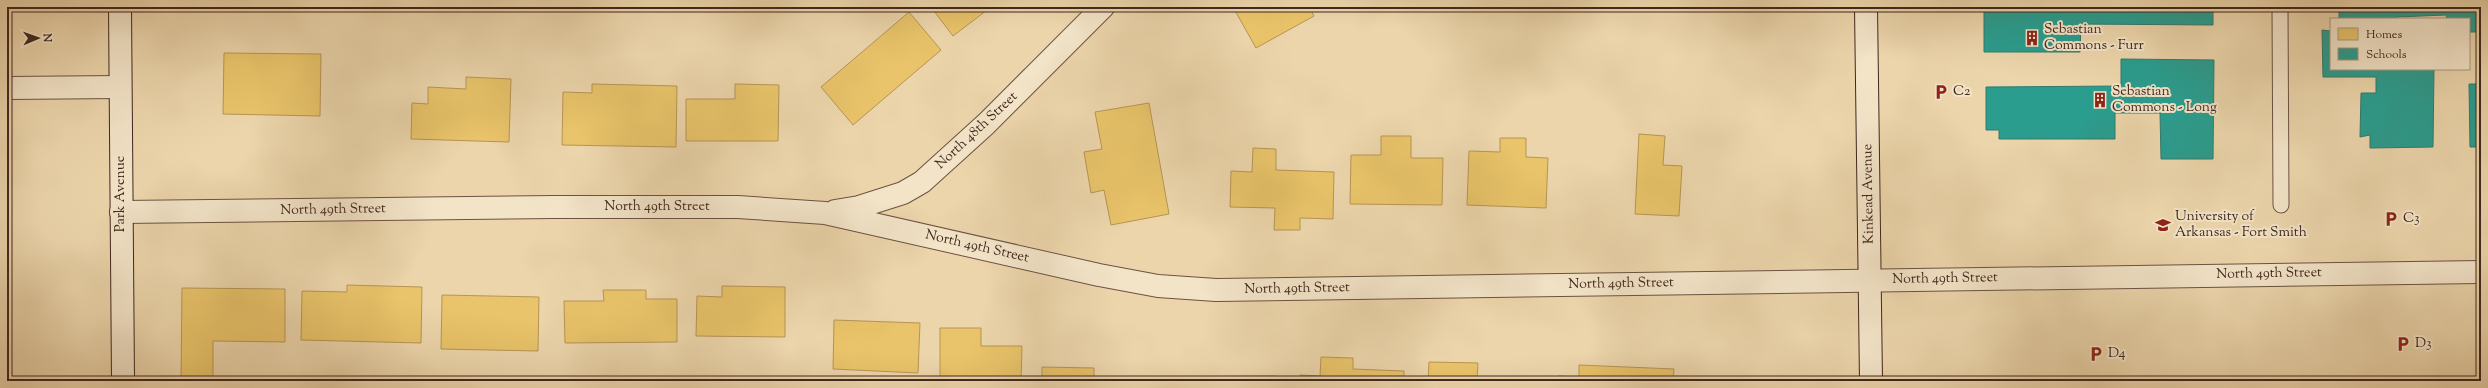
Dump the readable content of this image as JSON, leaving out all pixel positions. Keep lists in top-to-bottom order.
{
  "streets": {
    "street": [
      "North 48th Street",
      "Park Avenue",
      "Kinkead Avenue",
      "North 49th Street"
    ]
  },
  "crossings": [
    ["North 48th Street", "North 49th Street"],
    ["Park Avenue", "North 49th Street"],
    ["Kinkead Avenue", "North 49th Street"]
  ],
  "places": {
    "building": ["Sebastian Commons - Furr", "Sebastian Commons - Long"],
    "parking": [
      "C2",
      "C3",
      "D3",
      "D4"
    ],
    "school or university": ["University of Arkansas - Fort Smith"]
  },
  "legend": ["Homes", "Schools"],
  "north": "right"
}
